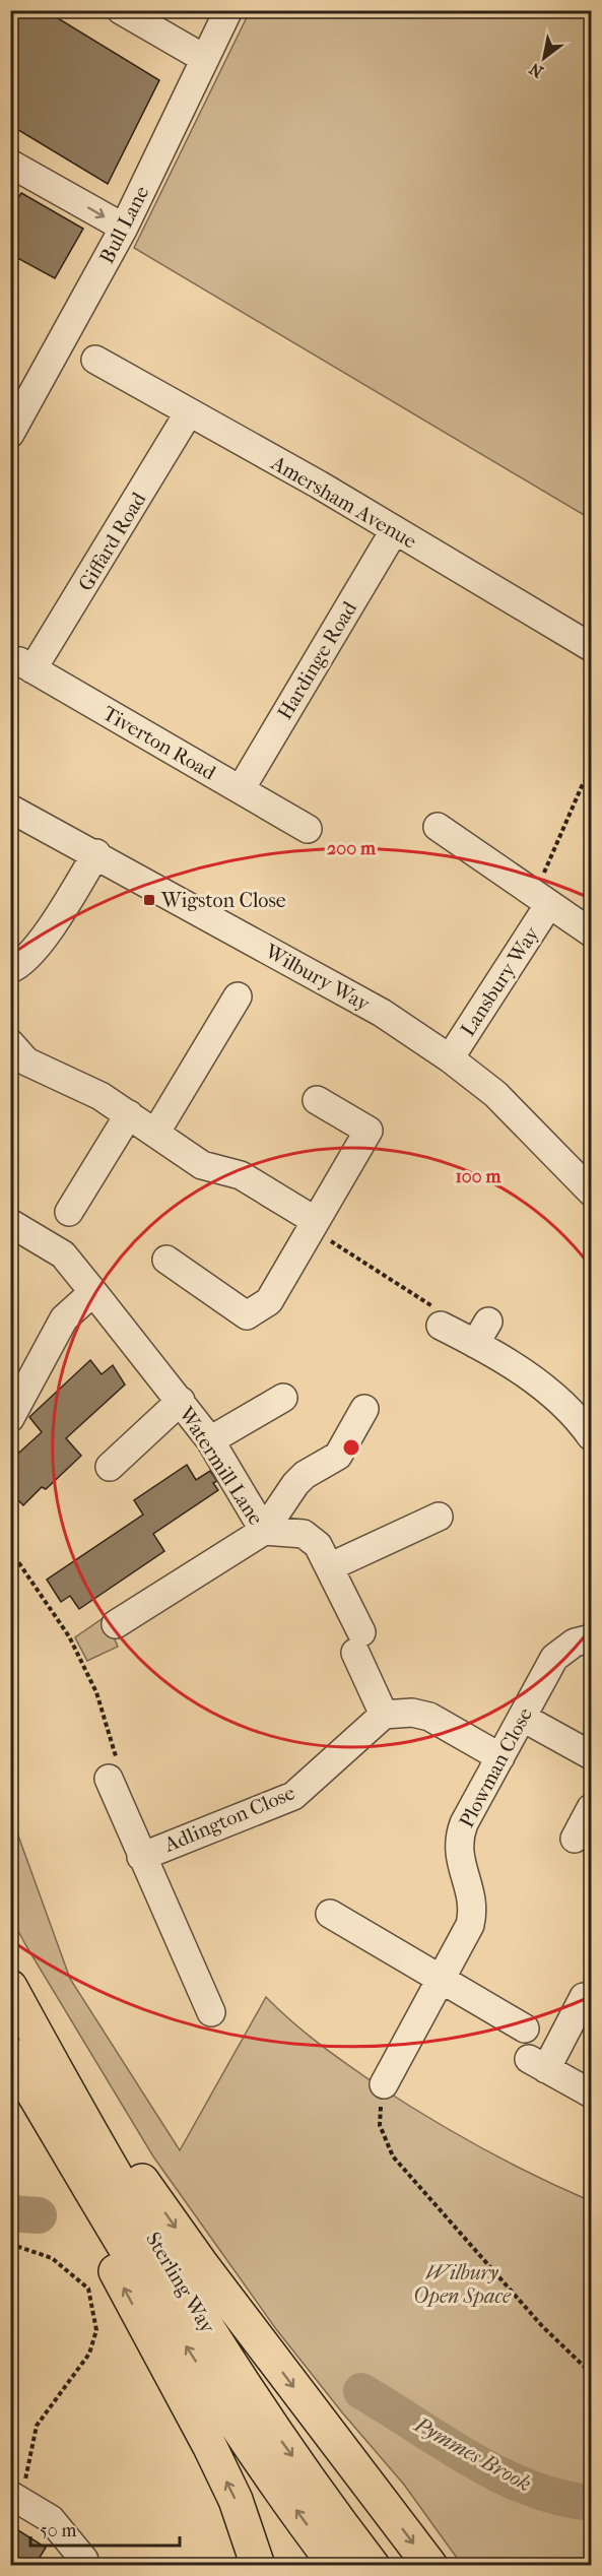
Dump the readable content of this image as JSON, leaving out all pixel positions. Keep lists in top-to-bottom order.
{
  "streets": {
    "highway": ["Sterling Way"],
    "street": [
      "Bull Lane",
      "Amersham Avenue",
      "Giffard Road",
      "Hardinge Road",
      "Tiverton Road",
      "Wilbury Way",
      "Lansbury Way",
      "Watermill Lane",
      "Plowman Close",
      "Adlington Close"
    ]
  },
  "crossings": [
    ["Amersham Avenue", "Giffard Road"],
    ["Amersham Avenue", "Hardinge Road"],
    ["Giffard Road", "Tiverton Road"],
    ["Hardinge Road", "Tiverton Road"],
    ["Wilbury Way", "Lansbury Way"]
  ],
  "water": ["Pymmes Brook"],
  "parks": ["Wilbury Open Space"],
  "places": {
    "transit": ["Wigston Close"]
  },
  "scale_bar": "50 m",
  "north": "bottom left",
  "rings": ["200 m", "100 m"]
}
